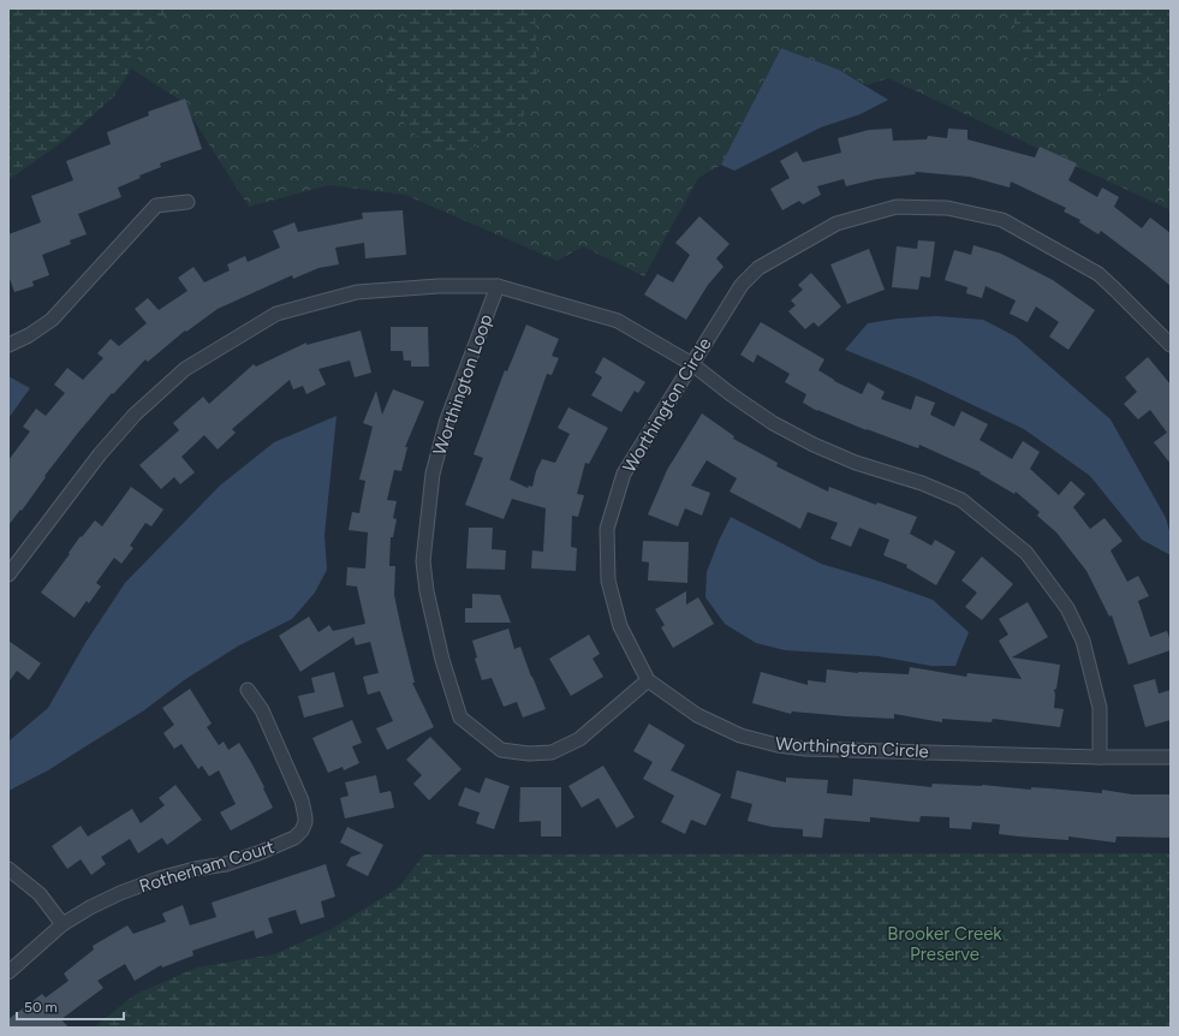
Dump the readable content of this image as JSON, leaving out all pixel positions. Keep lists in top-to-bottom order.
{
  "streets": {
    "street": ["Worthington Loop", "Worthington Circle", "Rotherham Court"]
  },
  "crossings": [
    ["Worthington Loop", "Worthington Circle"]
  ],
  "parks": ["Brooker Creek Preserve"],
  "scale_bar": "50 m"
}
